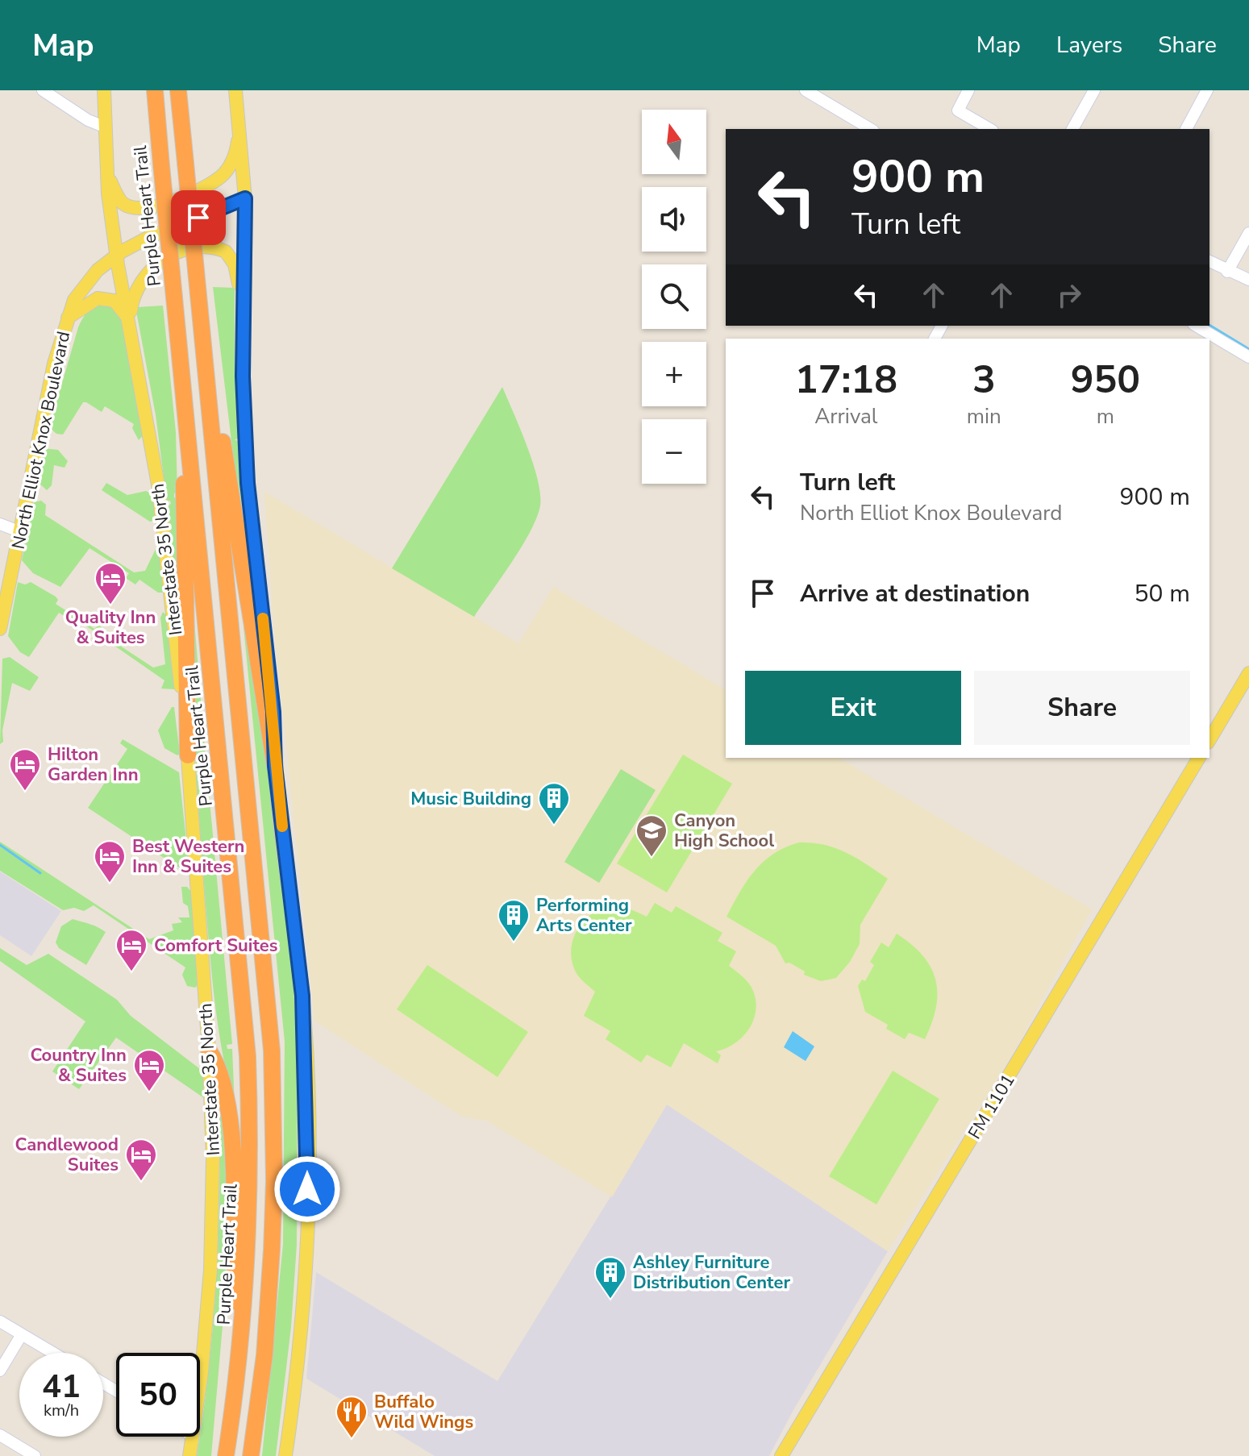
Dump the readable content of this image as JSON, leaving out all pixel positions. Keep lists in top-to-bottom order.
{
  "streets": {
    "highway": ["Purple Heart Trail"],
    "main road": ["North Elliot Knox Boulevard", "Interstate 35 North", "FM 1101"]
  },
  "crossings": [
    ["North Elliot Knox Boulevard", "Interstate 35 North"]
  ],
  "places": {
    "hotel": [
      "Quality Inn & Suites",
      "Hilton Garden Inn",
      "Best Western Inn & Suites",
      "Comfort Suites",
      "Country Inn & Suites",
      "Candlewood Suites"
    ],
    "building": ["Music Building", "Performing Arts Center", "Ashley Furniture Distribution Center"],
    "school or university": ["Canyon High School"],
    "restaurant": ["Buffalo Wild Wings"]
  },
  "north": "top",
  "page": {
    "header": "Map",
    "nav": ["Map", "Layers", "Share"],
    "map_buttons": ["+", "−"],
    "turn": ["900 m", "Turn left"],
    "eta": [
      "17:18",
      "Arrival",
      "3",
      "min",
      "950",
      "m"
    ],
    "list": [
      {
        "name": "Turn left",
        "note": "North Elliot Knox Boulevard",
        "value": "900 m"
      },
      {
        "name": "Arrive at destination",
        "value": "50 m"
      }
    ],
    "buttons": ["Exit", "Share"],
    "speed": "41 km/h",
    "limit": "50"
  }
}
